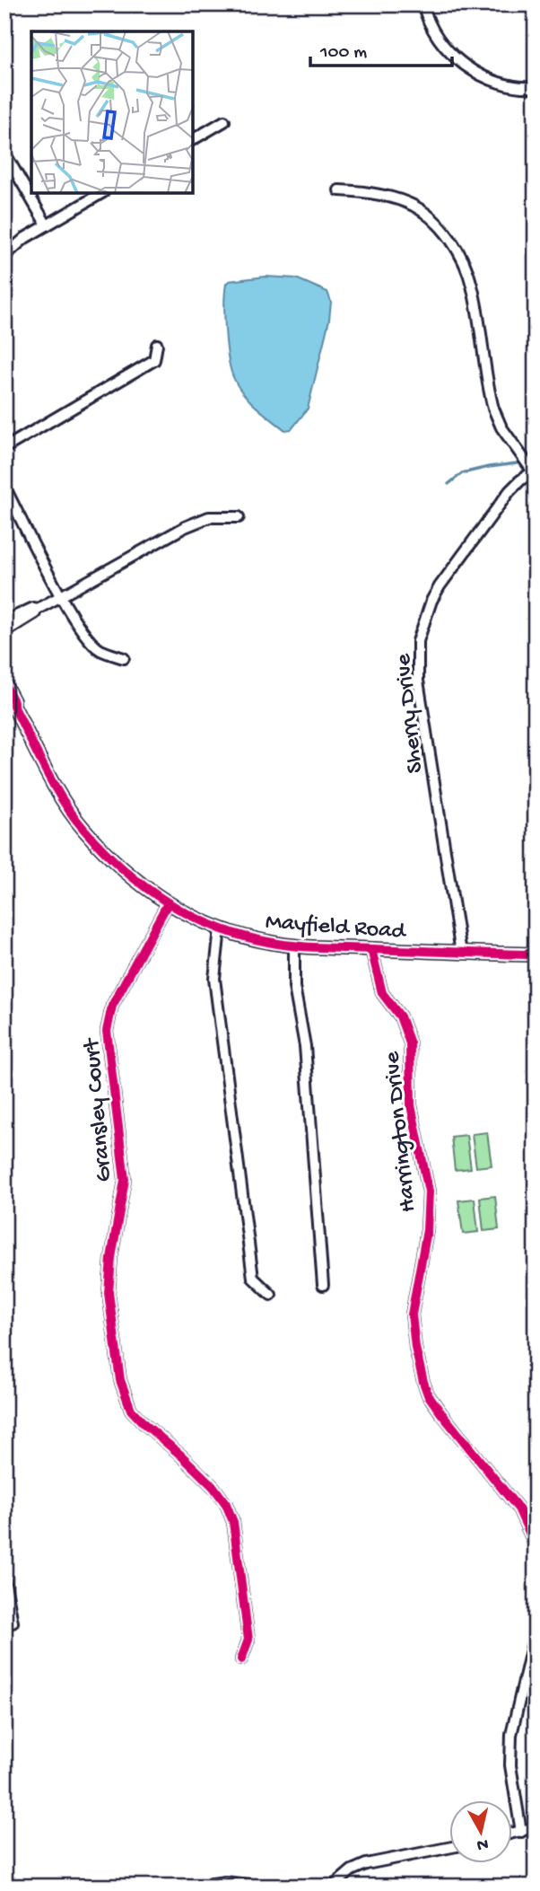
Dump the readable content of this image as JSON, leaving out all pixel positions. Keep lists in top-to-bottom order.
{
  "streets": {
    "street": [
      "Sherry Drive",
      "Mayfield Road",
      "Gransley Court",
      "Harrington Drive"
    ]
  },
  "crossings": [
    ["Sherry Drive", "Mayfield Road"],
    ["Mayfield Road", "Gransley Court"],
    ["Mayfield Road", "Harrington Drive"]
  ],
  "scale_bar": "100 m",
  "north": "bottom"
}
